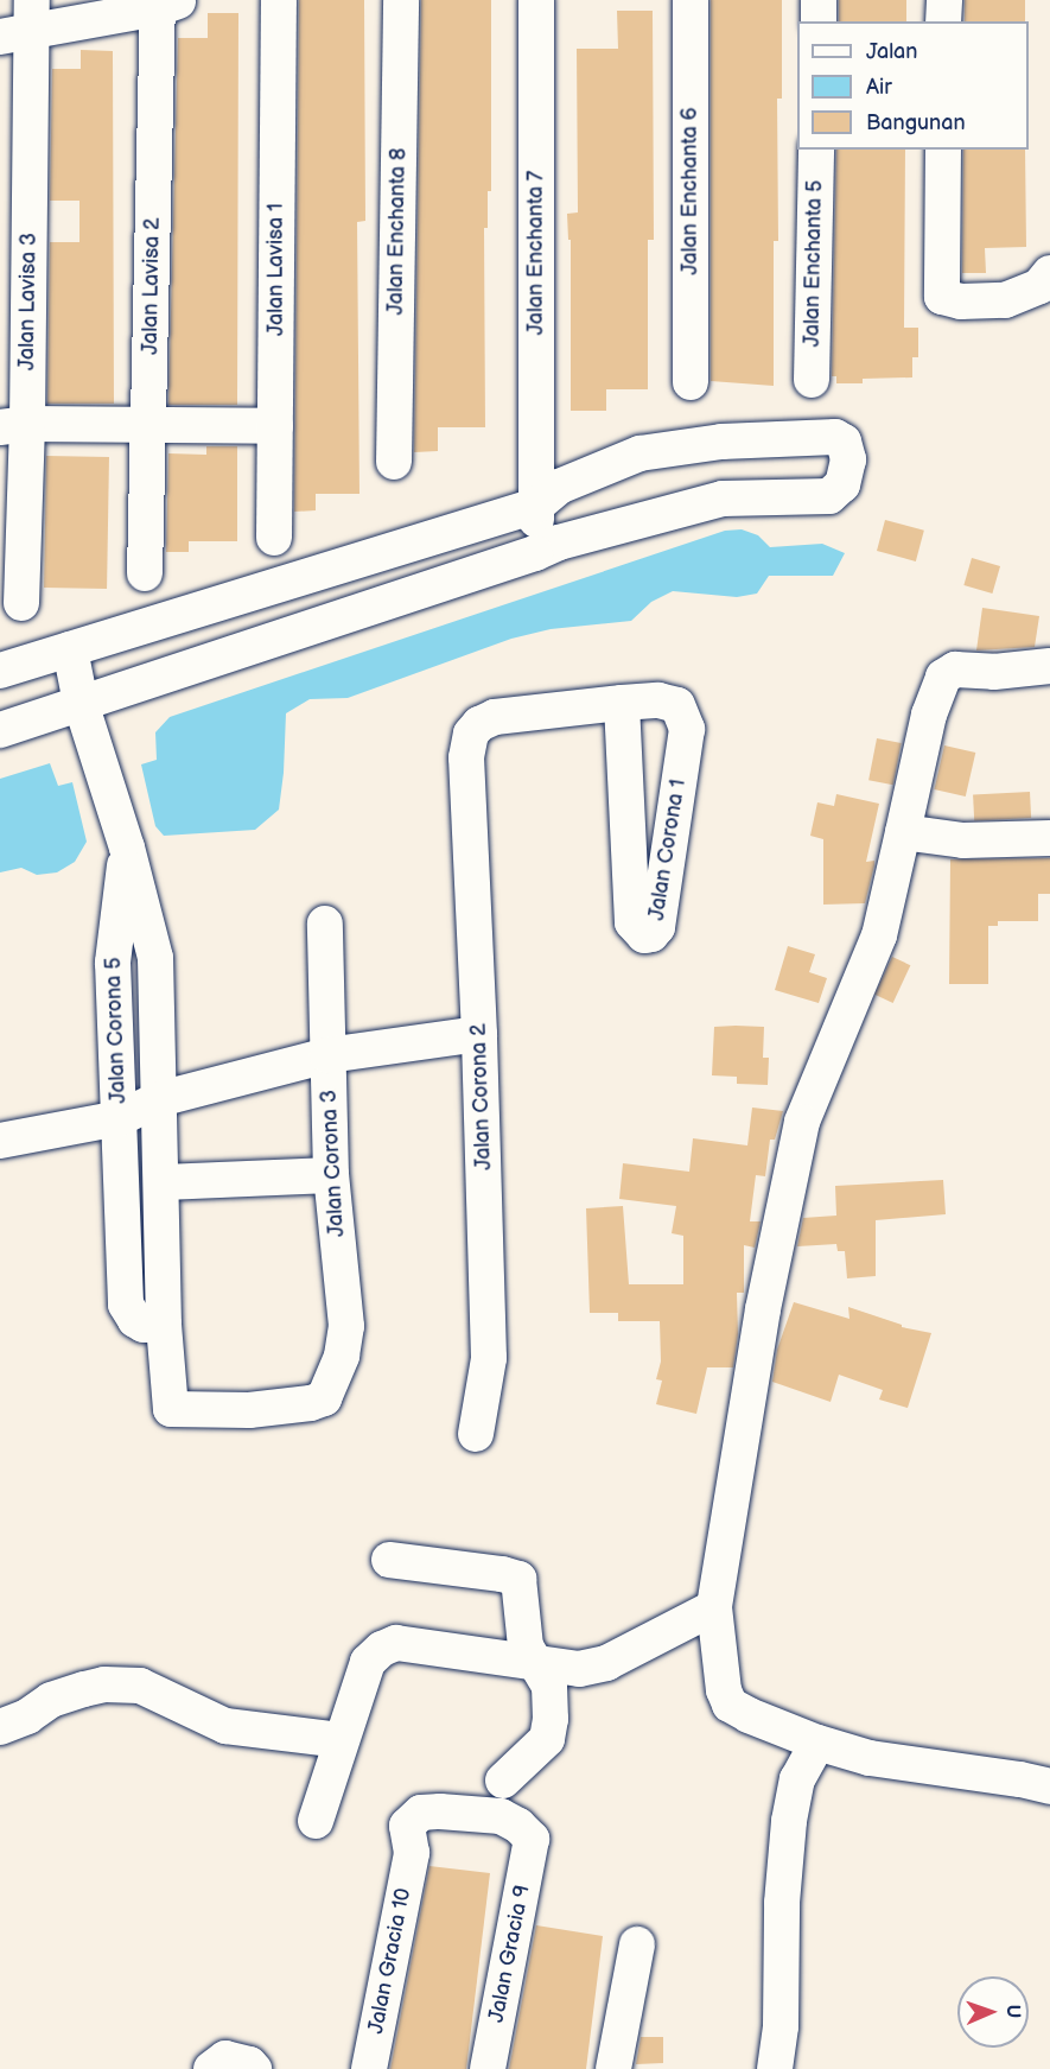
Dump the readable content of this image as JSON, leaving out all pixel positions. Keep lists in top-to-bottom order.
{
  "streets": {
    "street": [
      "Jalan Enchanta 6",
      "Jalan Enchanta 8",
      "Jalan Enchanta 7",
      "Jalan Enchanta 5",
      "Jalan Lavisa 1",
      "Jalan Lavisa 2",
      "Jalan Lavisa 3",
      "Jalan Corona 1",
      "Jalan Corona 5",
      "Jalan Corona 2",
      "Jalan Corona 3",
      "Jalan Gracia 9",
      "Jalan Gracia 10"
    ]
  },
  "crossings": [
    ["Jalan Corona 1", "Jalan Corona 2"],
    ["Jalan Corona 5", "Jalan Corona 3"],
    ["Jalan Gracia 9", "Jalan Gracia 10"]
  ],
  "legend": ["Jalan", "Air", "Bangunan"],
  "north": "right"
}
